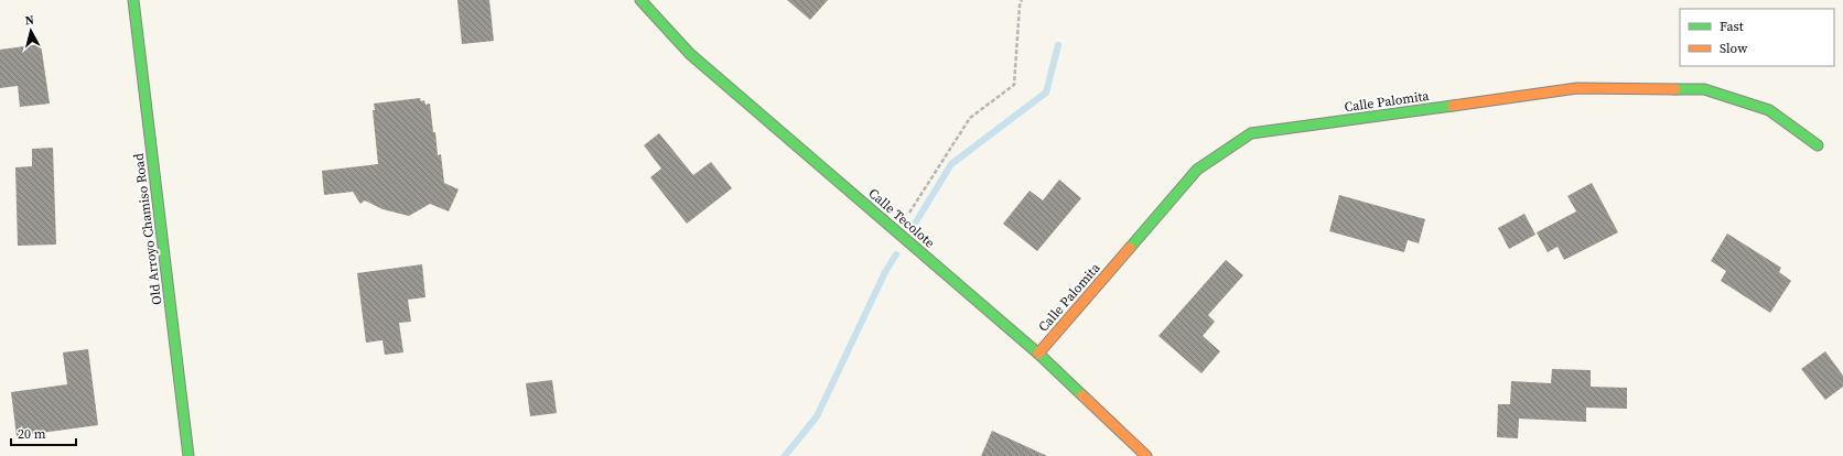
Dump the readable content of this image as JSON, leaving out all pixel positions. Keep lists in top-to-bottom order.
{
  "streets": {
    "street": ["Calle Palomita", "Calle Tecolote", "Old Arroyo Chamiso Road"]
  },
  "crossings": [
    ["Calle Palomita", "Calle Tecolote"]
  ],
  "legend": ["Fast", "Slow"],
  "scale_bar": "20 m",
  "north": "top"
}
